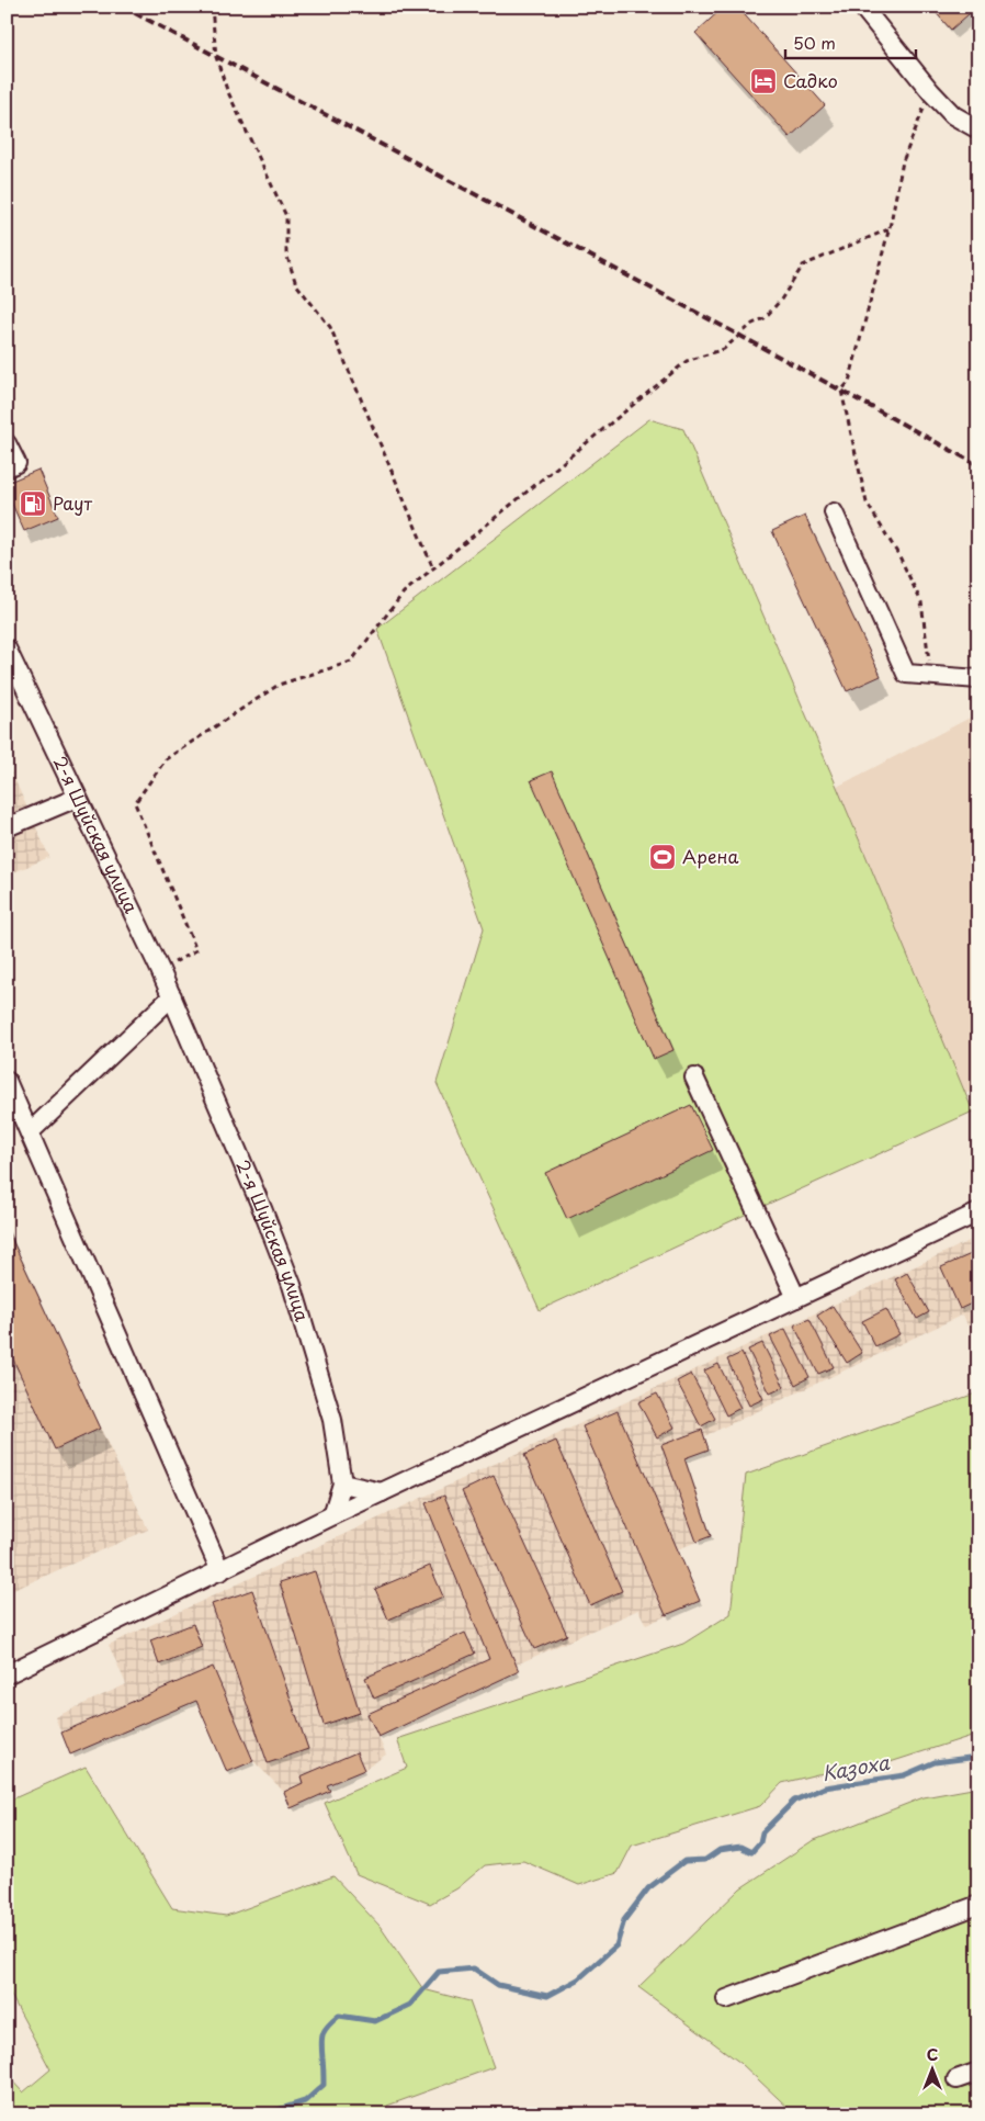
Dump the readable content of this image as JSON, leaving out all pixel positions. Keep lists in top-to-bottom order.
{
  "streets": {
    "street": ["2-я Шуйская улица"]
  },
  "water": ["Казоха"],
  "places": {
    "hotel": ["Садко"],
    "fuel station": ["Раут"],
    "sports": ["Арена"]
  },
  "scale_bar": "50 m",
  "north": "top"
}
